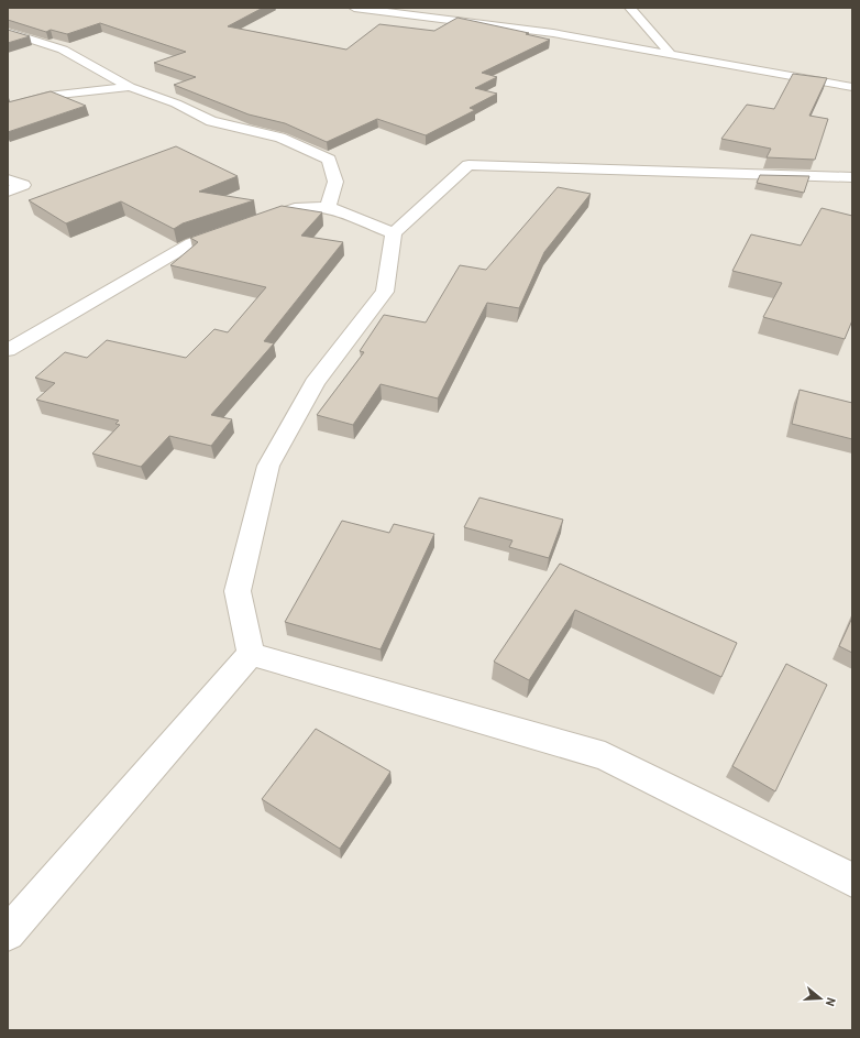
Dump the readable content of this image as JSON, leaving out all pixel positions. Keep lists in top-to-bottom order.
{
  "north": "right"
}
